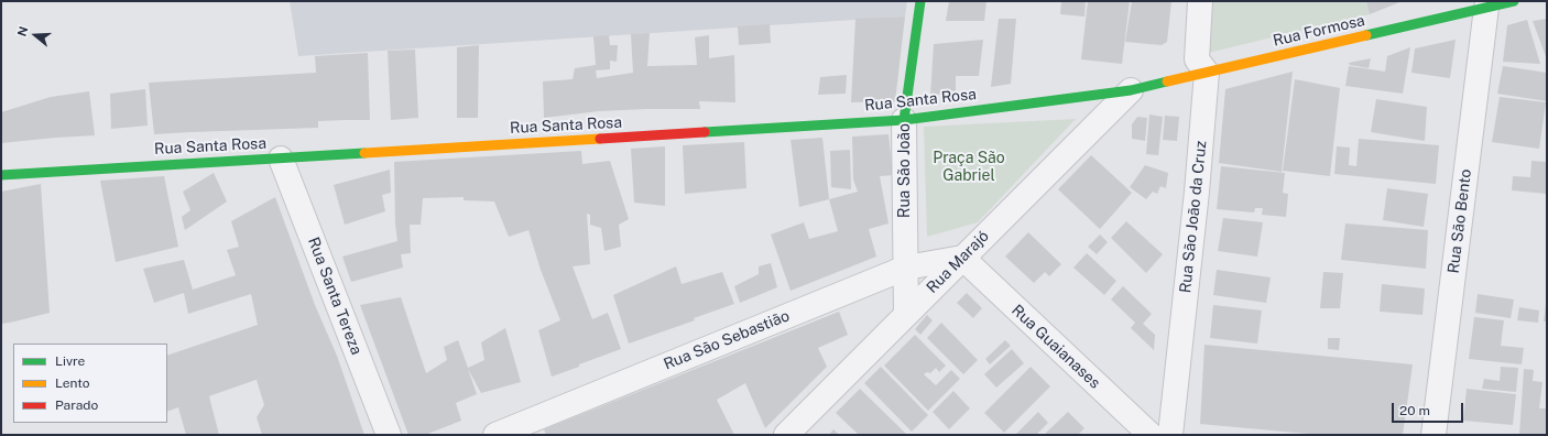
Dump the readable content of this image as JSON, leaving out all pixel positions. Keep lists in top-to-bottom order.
{
  "streets": {
    "street": [
      "Rua Formosa",
      "Rua Santa Rosa",
      "Rua São João",
      "Rua São João da Cruz",
      "Rua São Bento",
      "Rua Marajó",
      "Rua Santa Tereza",
      "Rua São Sebastião",
      "Rua Guaianases"
    ]
  },
  "crossings": [
    ["Rua Formosa", "Rua Santa Rosa"],
    ["Rua Formosa", "Rua São João da Cruz"],
    ["Rua Formosa", "Rua São Bento"],
    ["Rua Formosa", "Rua Marajó"],
    ["Rua Santa Rosa", "Rua São João"],
    ["Rua Santa Rosa", "Rua Marajó"],
    ["Rua Santa Rosa", "Rua Santa Tereza"],
    ["Rua São João", "Rua Marajó"],
    ["Rua São João", "Rua São Sebastião"],
    ["Rua Marajó", "Rua São Sebastião"],
    ["Rua Marajó", "Rua Guaianases"],
    ["Rua São Sebastião", "Rua Guaianases"]
  ],
  "parks": ["Praça São Gabriel"],
  "legend": ["Livre", "Lento", "Parado"],
  "scale_bar": "20 m",
  "north": "left"
}
